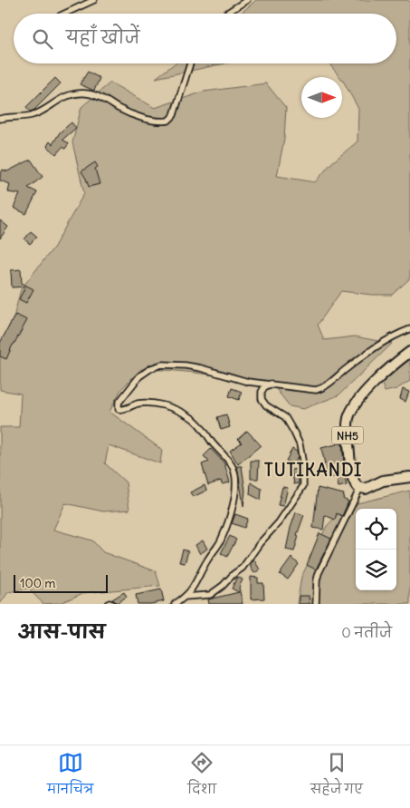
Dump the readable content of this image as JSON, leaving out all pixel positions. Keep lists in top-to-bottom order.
{
  "streets": {
    "highway": ["NH5"]
  },
  "districts": ["TUTIKANDI"],
  "scale_bar": "100 m",
  "north": "right",
  "page": {
    "search": "यहाँ खोजें",
    "scale": "100 m",
    "heading": ["आस-पास", "0 नतीजे"],
    "nav": ["मानचित्र", "दिशा", "सहेजे गए"]
  }
}
